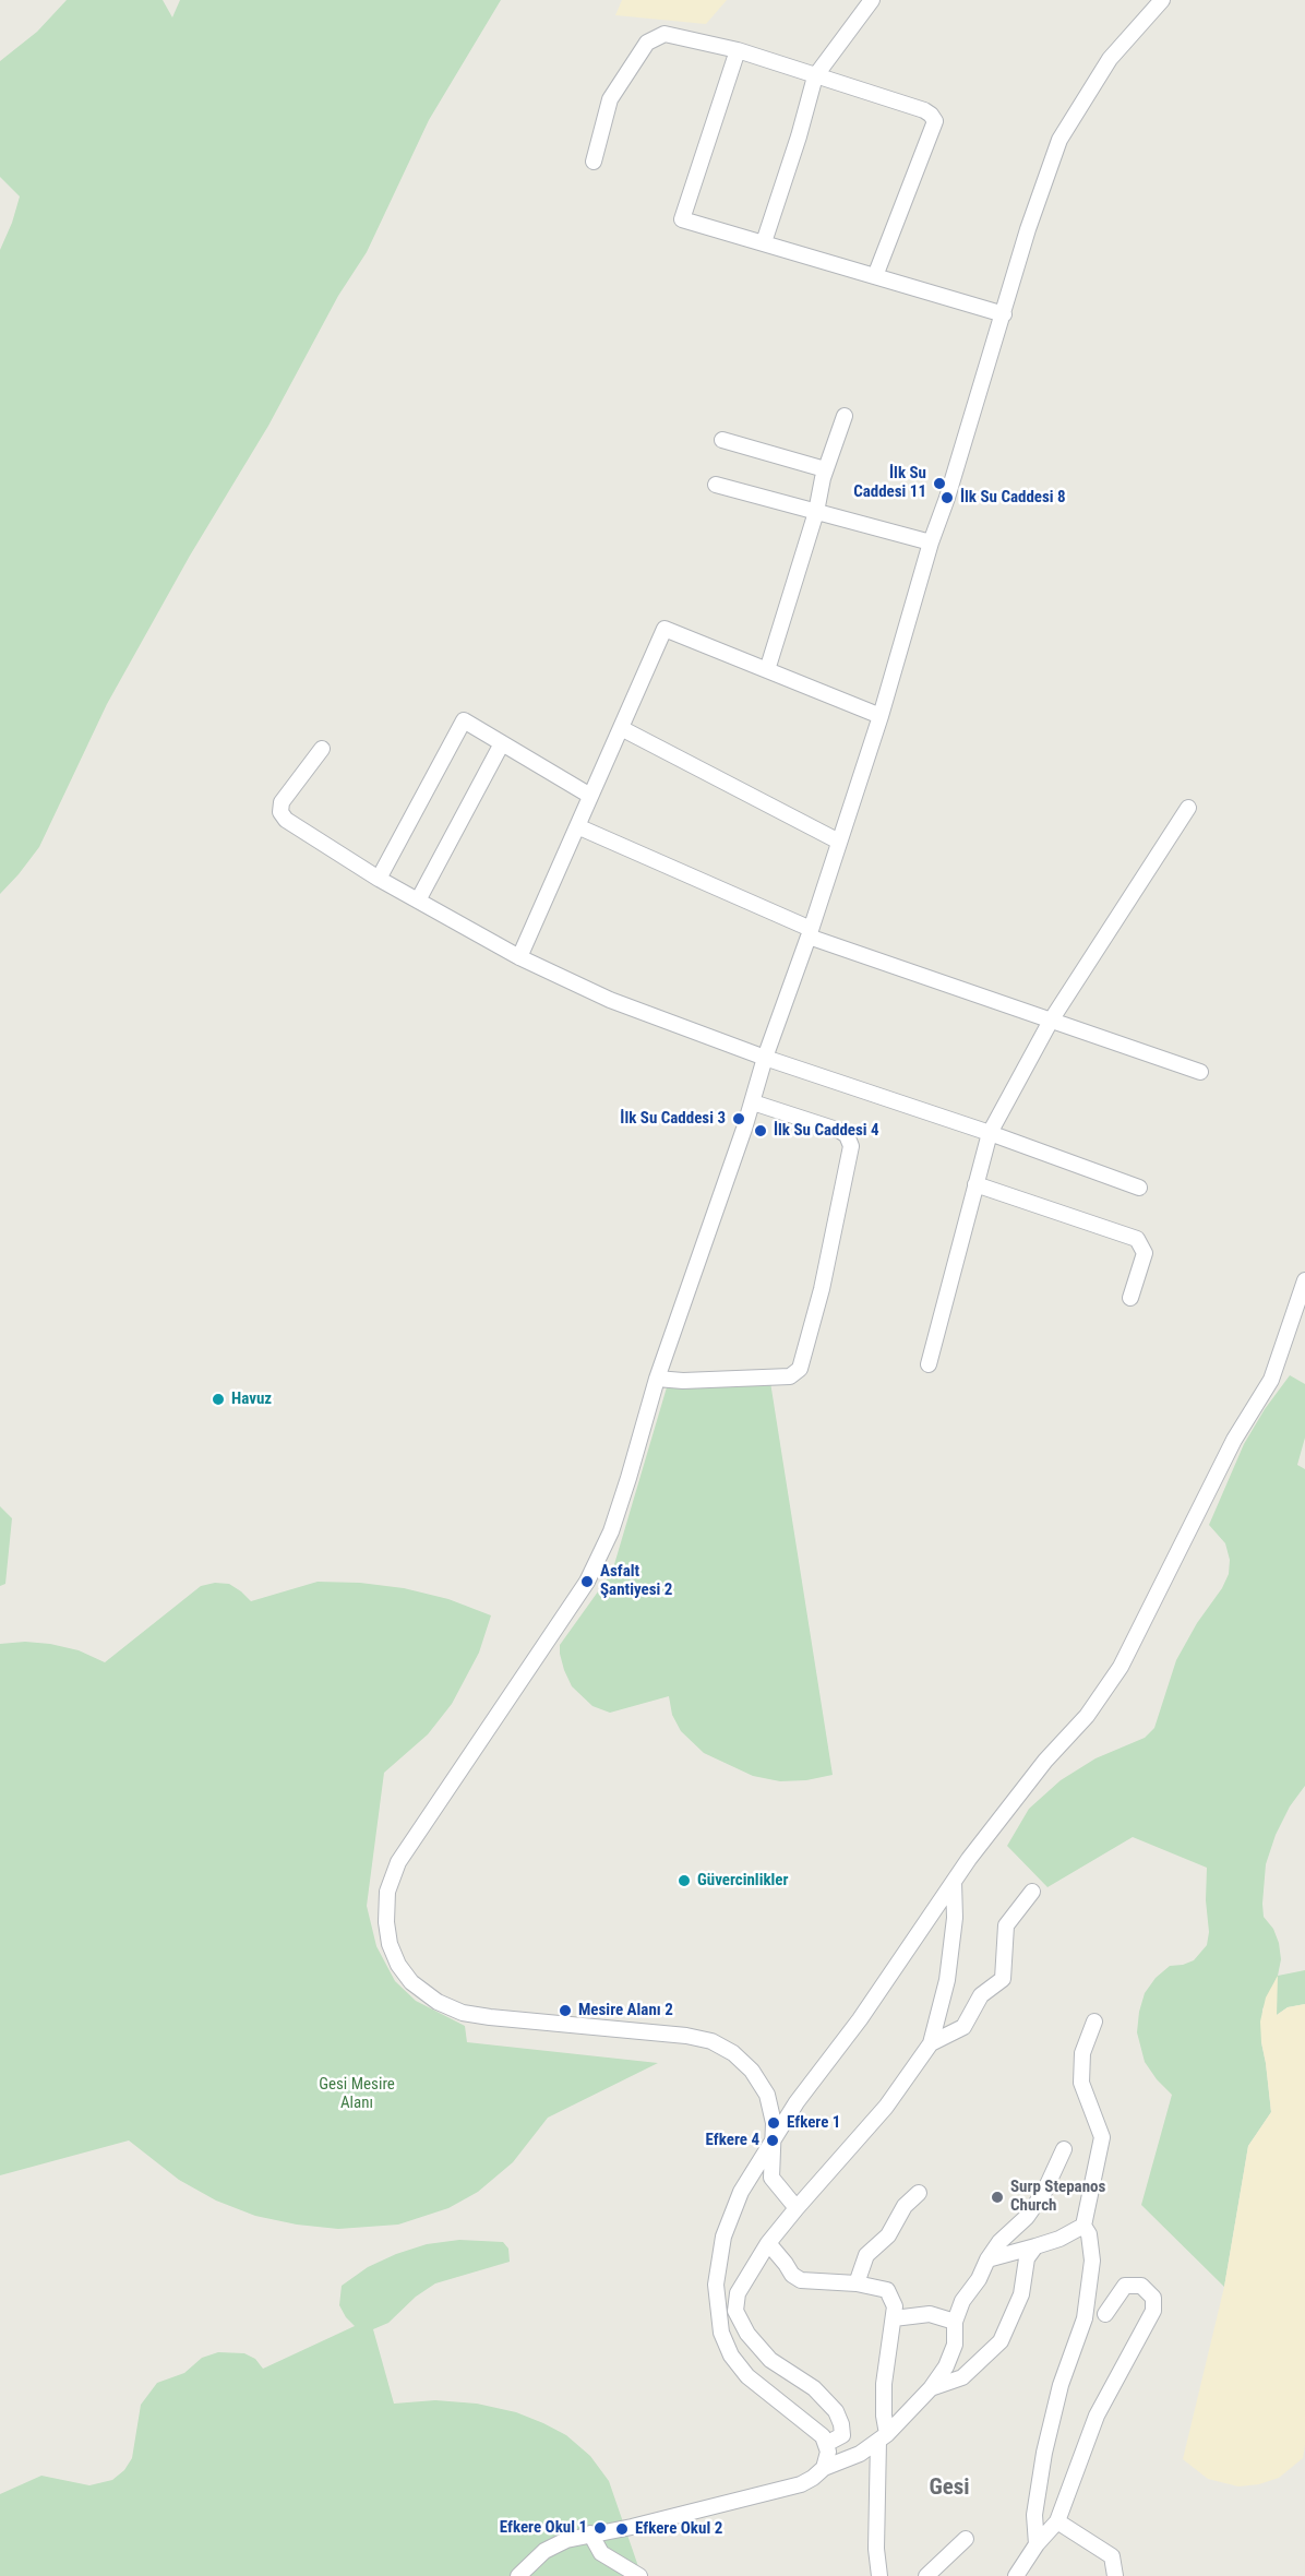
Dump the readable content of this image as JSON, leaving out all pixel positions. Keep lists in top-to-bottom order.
{
  "districts": ["Gesi"],
  "parks": ["Gesi Mesire Alanı"],
  "places": [
    "İlk Su Caddesi 11",
    "İlk Su Caddesi 8",
    "İlk Su Caddesi 3",
    "İlk Su Caddesi 4",
    "Havuz",
    "Asfalt Şantiyesi 2",
    "Güvercinlikler",
    "Mesire Alanı 2",
    "Efkere 1",
    "Efkere 4",
    "Surp Stepanos Church",
    "Efkere Okul 1",
    "Efkere Okul 2"
  ]
}
